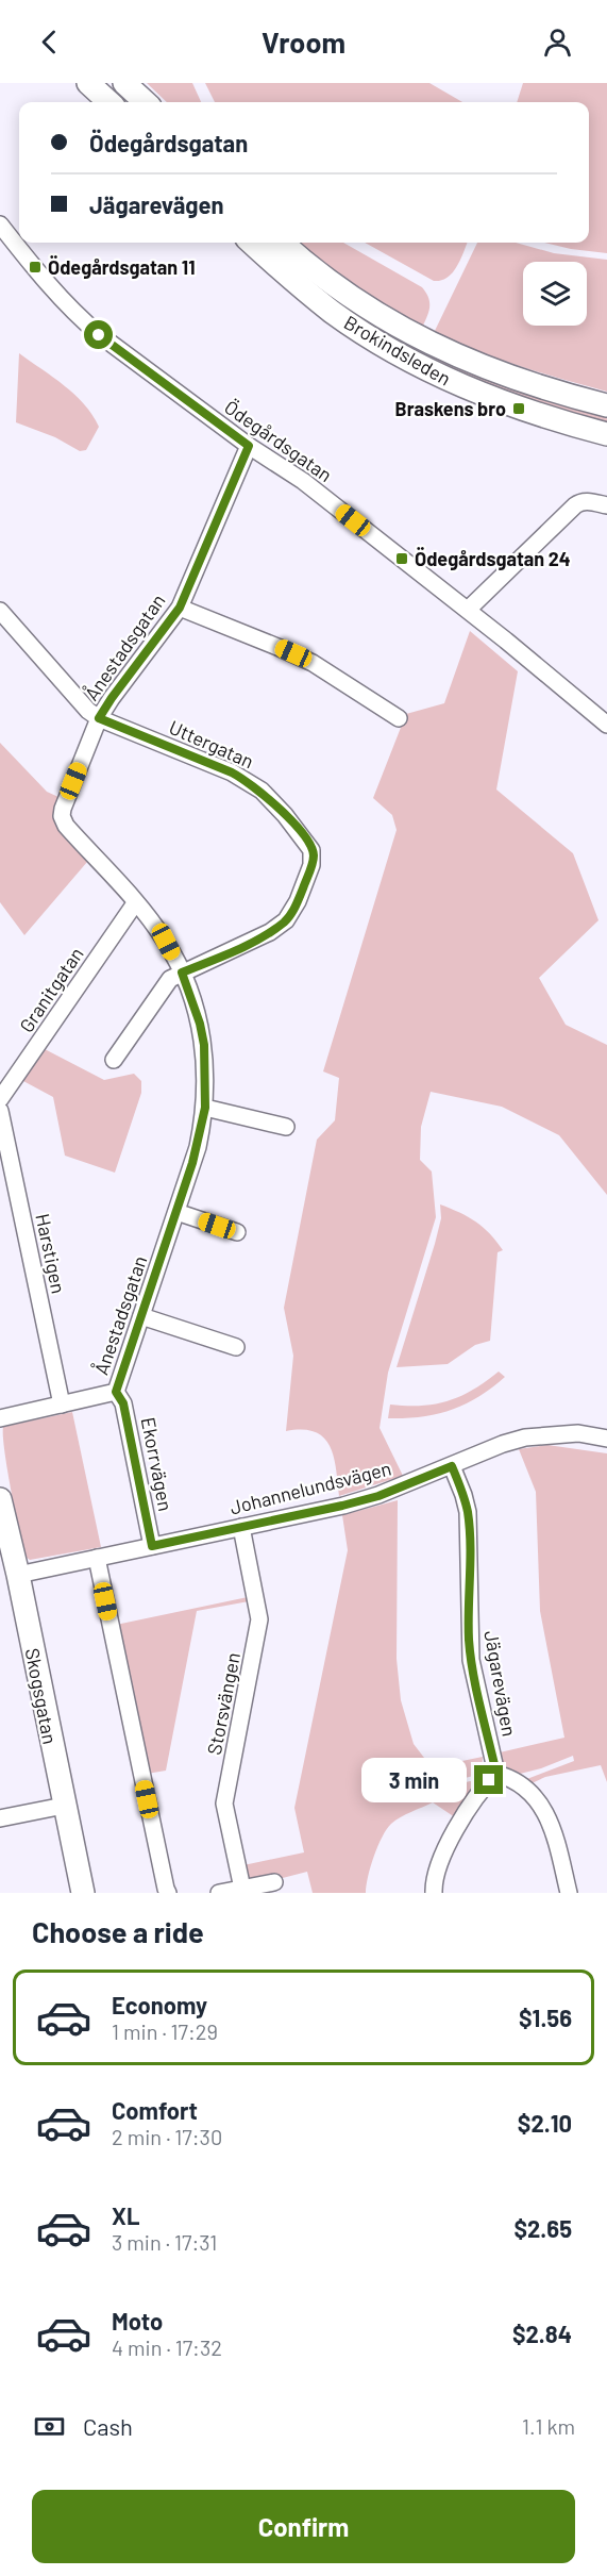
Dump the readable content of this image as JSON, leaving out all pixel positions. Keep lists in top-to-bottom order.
{
  "streets": {
    "main road": ["Brokindsleden", "Skogsgatan"],
    "street": [
      "Ödegårdsgatan",
      "Ånestadsgatan",
      "Uttergatan",
      "Granitgatan",
      "Harstigen",
      "Ekorrvägen",
      "Johannelundsvägen",
      "Jägarevägen",
      "Storsvängen"
    ]
  },
  "crossings": [
    ["Ödegårdsgatan", "Ånestadsgatan"],
    ["Ånestadsgatan", "Uttergatan"],
    ["Ånestadsgatan", "Granitgatan"],
    ["Ånestadsgatan", "Harstigen"],
    ["Ånestadsgatan", "Ekorrvägen"],
    ["Ekorrvägen", "Johannelundsvägen"],
    ["Johannelundsvägen", "Jägarevägen"],
    ["Johannelundsvägen", "Skogsgatan"],
    ["Johannelundsvägen", "Storsvängen"]
  ],
  "places": {
    "transit": ["Ödegårdsgatan 11", "Braskens bro", "Ödegårdsgatan 24"]
  },
  "page": {
    "header": "Vroom",
    "banner": ["Ödegårdsgatan", "Jägarevägen"],
    "bubble": "3 min",
    "heading": "Choose a ride",
    "list": [
      {
        "name": "Economy",
        "note": "1 min · 17:29",
        "value": "$1.56"
      },
      {
        "name": "Comfort",
        "note": "2 min · 17:30",
        "value": "$2.10"
      },
      {
        "name": "XL",
        "note": "3 min · 17:31",
        "value": "$2.65"
      },
      {
        "name": "Moto",
        "note": "4 min · 17:32",
        "value": "$2.84"
      }
    ],
    "pay": ["Cash", "1.1 km"],
    "buttons": "Confirm"
  }
}
